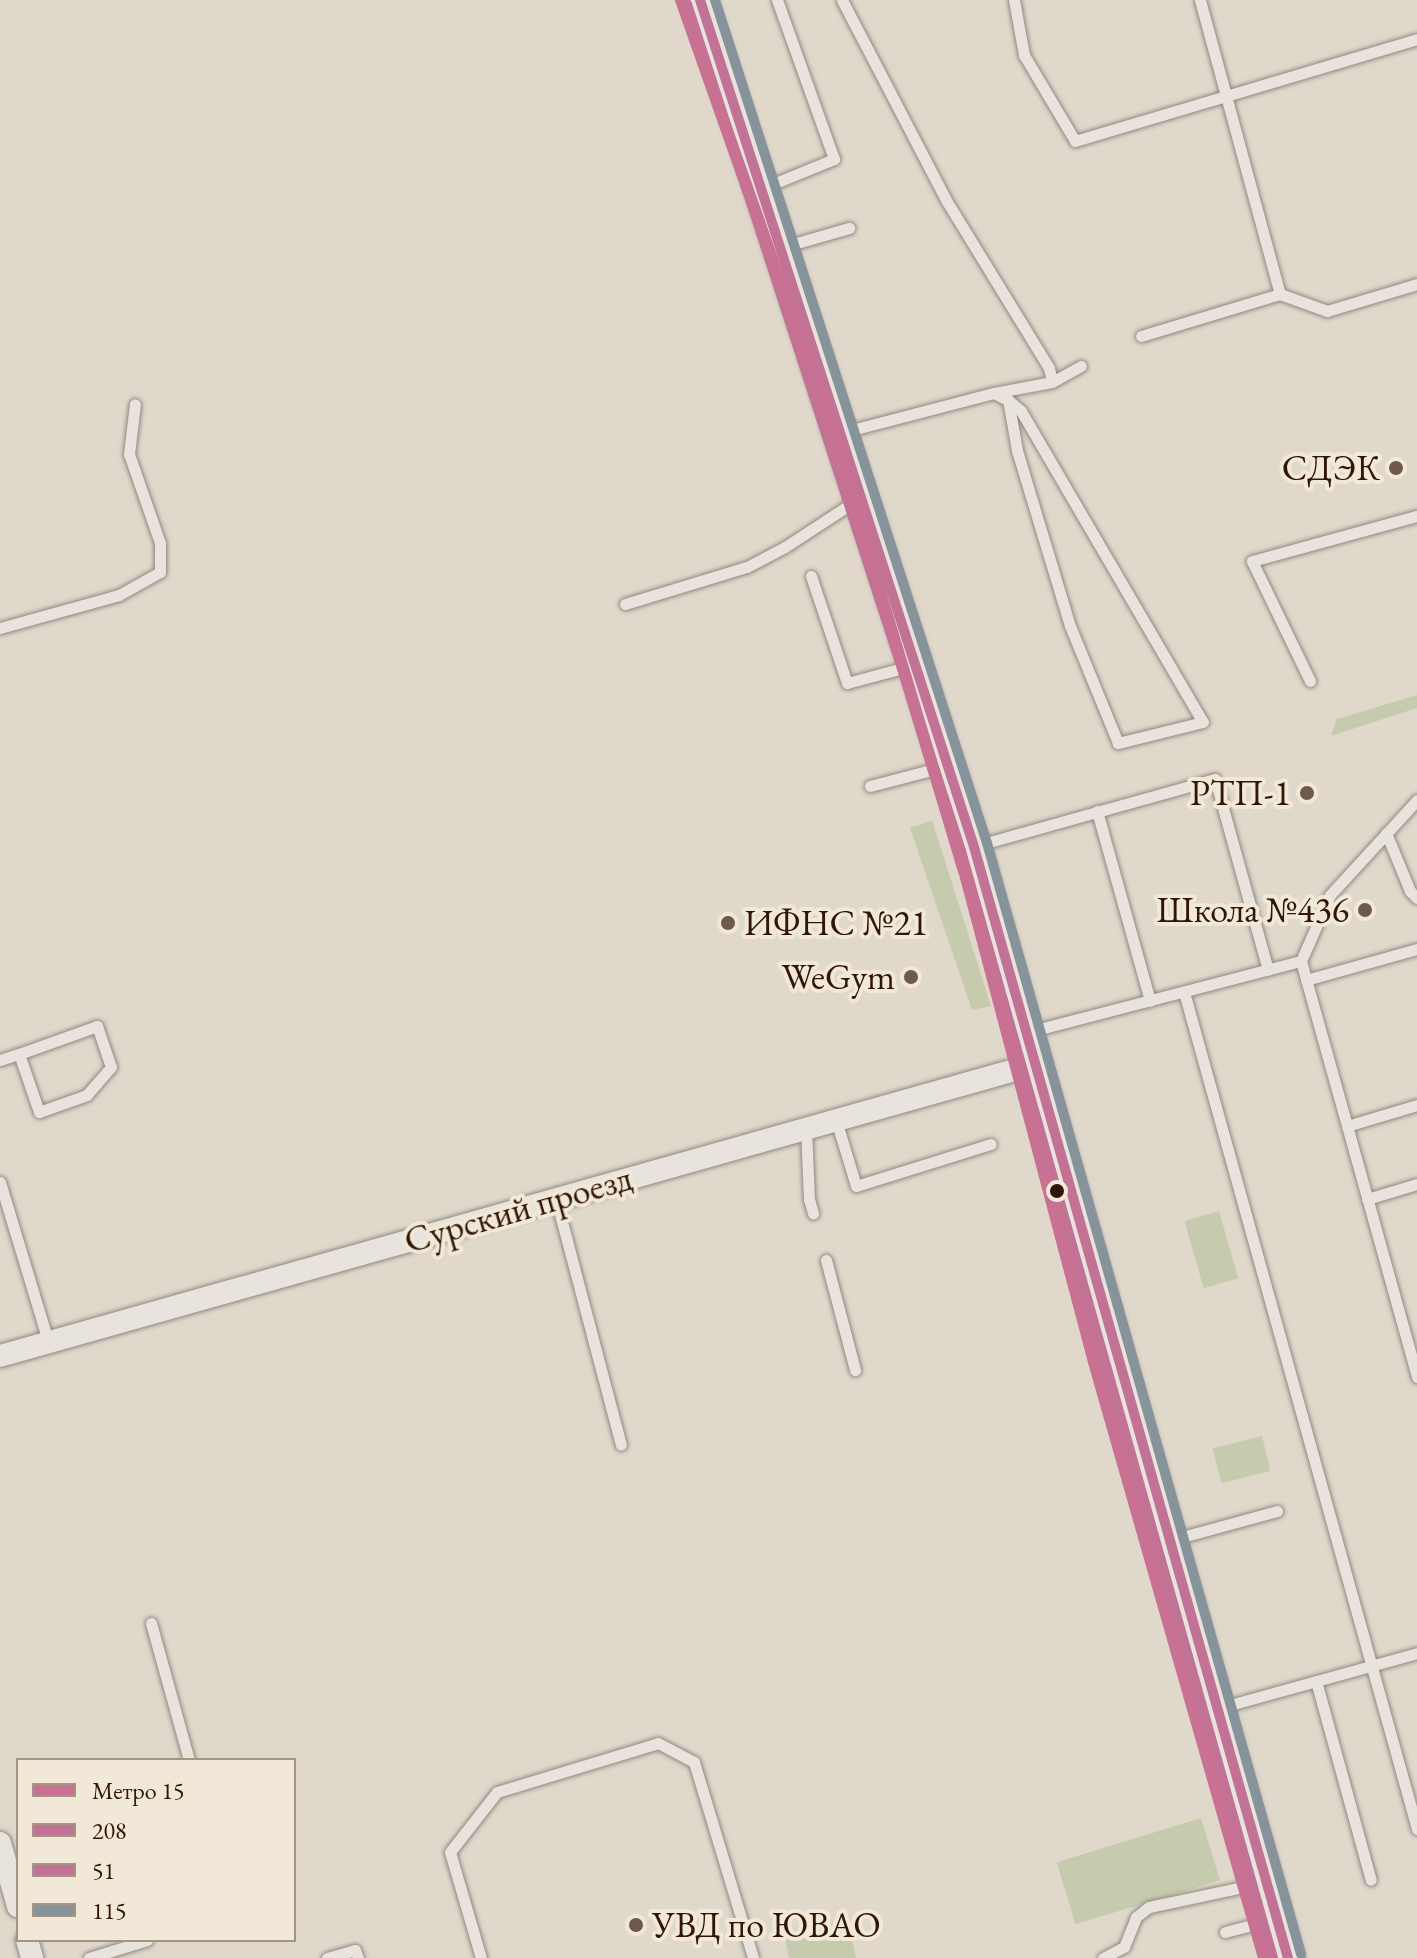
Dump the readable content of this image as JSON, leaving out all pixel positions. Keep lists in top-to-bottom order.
{
  "streets": {
    "street": ["Сурский проезд"]
  },
  "places": [
    "СДЭК",
    "РТП-1",
    "Школа №436",
    "ИФНС №21",
    "WeGym",
    "УВД по ЮВАО"
  ],
  "lines": [
    "metro line 15",
    "transit line 208",
    "transit line 115",
    "transit line 51"
  ],
  "legend": [
    "Метро 15",
    "208",
    "51",
    "115"
  ]
}
